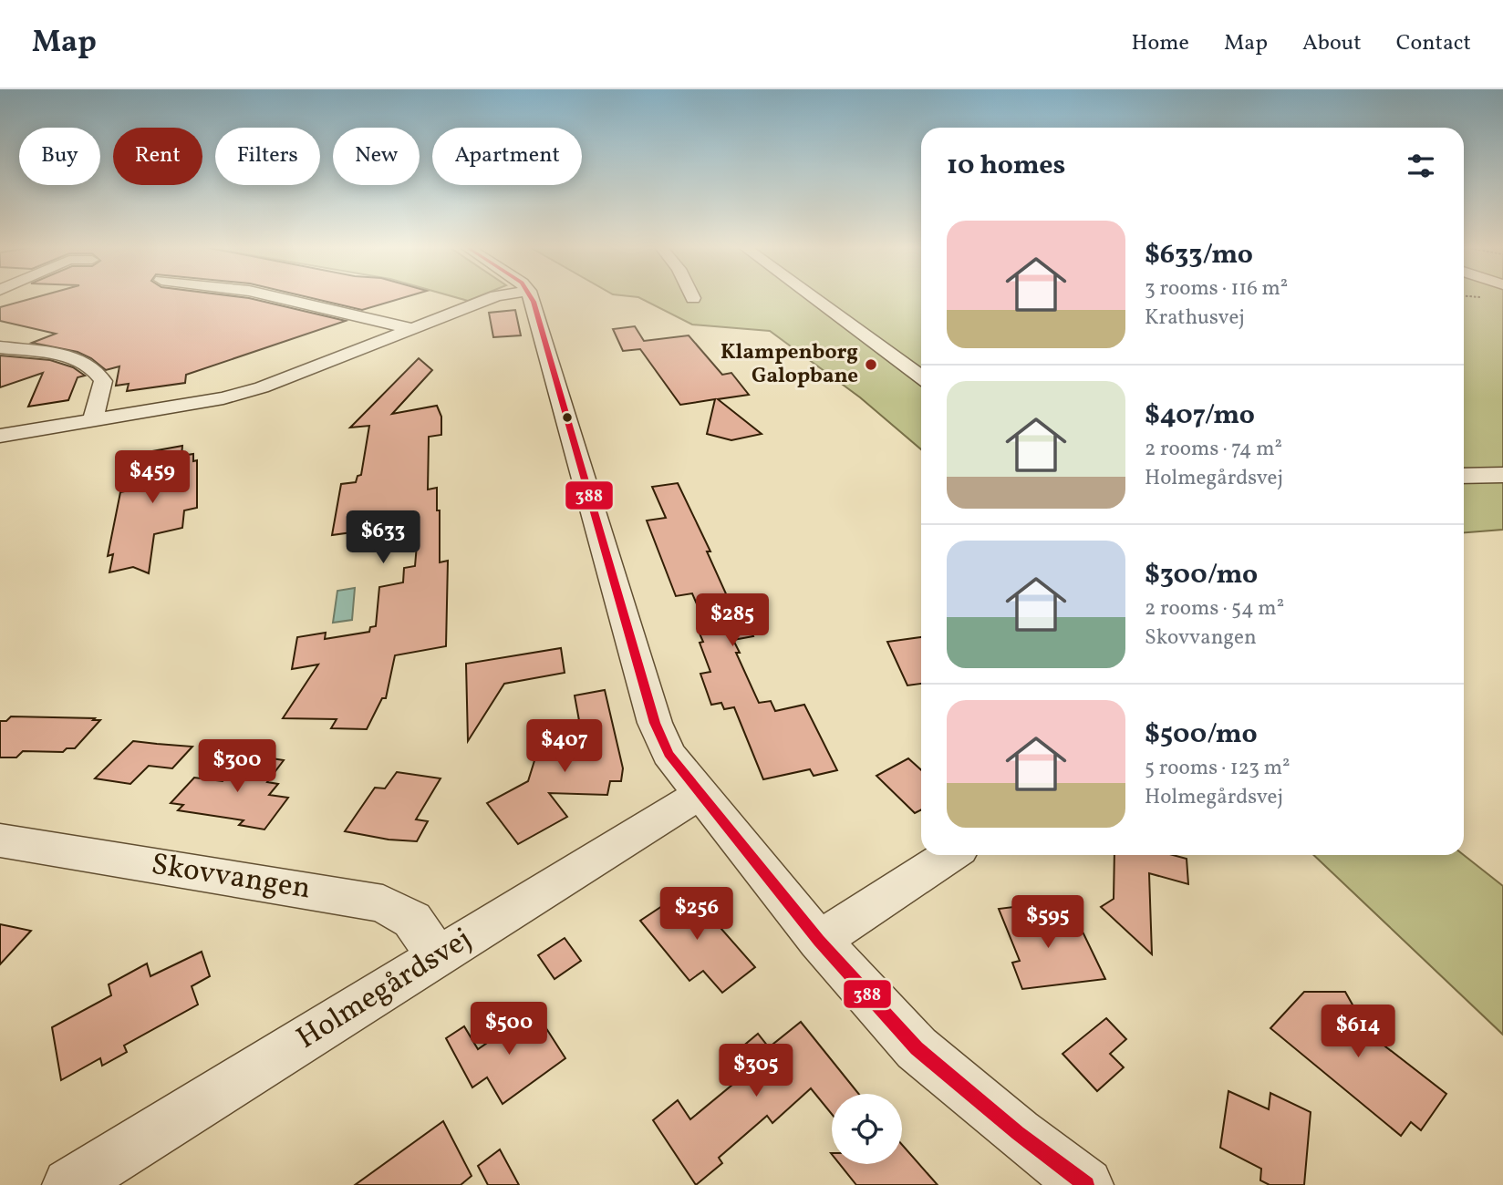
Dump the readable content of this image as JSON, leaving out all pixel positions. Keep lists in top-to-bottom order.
{
  "streets": {
    "street": ["Skovvangen", "Holmegårdsvej"]
  },
  "crossings": [
    ["Skovvangen", "Holmegårdsvej"]
  ],
  "places": ["Klampenborg Galopbane"],
  "lines": ["transit line 388"],
  "page": {
    "header": "Map",
    "nav": [
      "Home",
      "Map",
      "About",
      "Contact"
    ],
    "chip": [
      "Buy",
      "Rent",
      "Filters",
      "New",
      "Apartment"
    ],
    "heading": "10 homes",
    "list": [
      {
        "name": "$633/mo",
        "note": "3 rooms · 116 m² · Krathusvej"
      },
      {
        "name": "$407/mo",
        "note": "2 rooms · 74 m² · Holmegårdsvej"
      },
      {
        "name": "$300/mo",
        "note": "2 rooms · 54 m² · Skovvangen"
      },
      {
        "name": "$500/mo",
        "note": "5 rooms · 123 m² · Holmegårdsvej"
      }
    ],
    "price": [
      "$459",
      "$633",
      "$285",
      "$407",
      "$300",
      "$256",
      "$595",
      "$500",
      "$614",
      "$305"
    ]
  }
}
